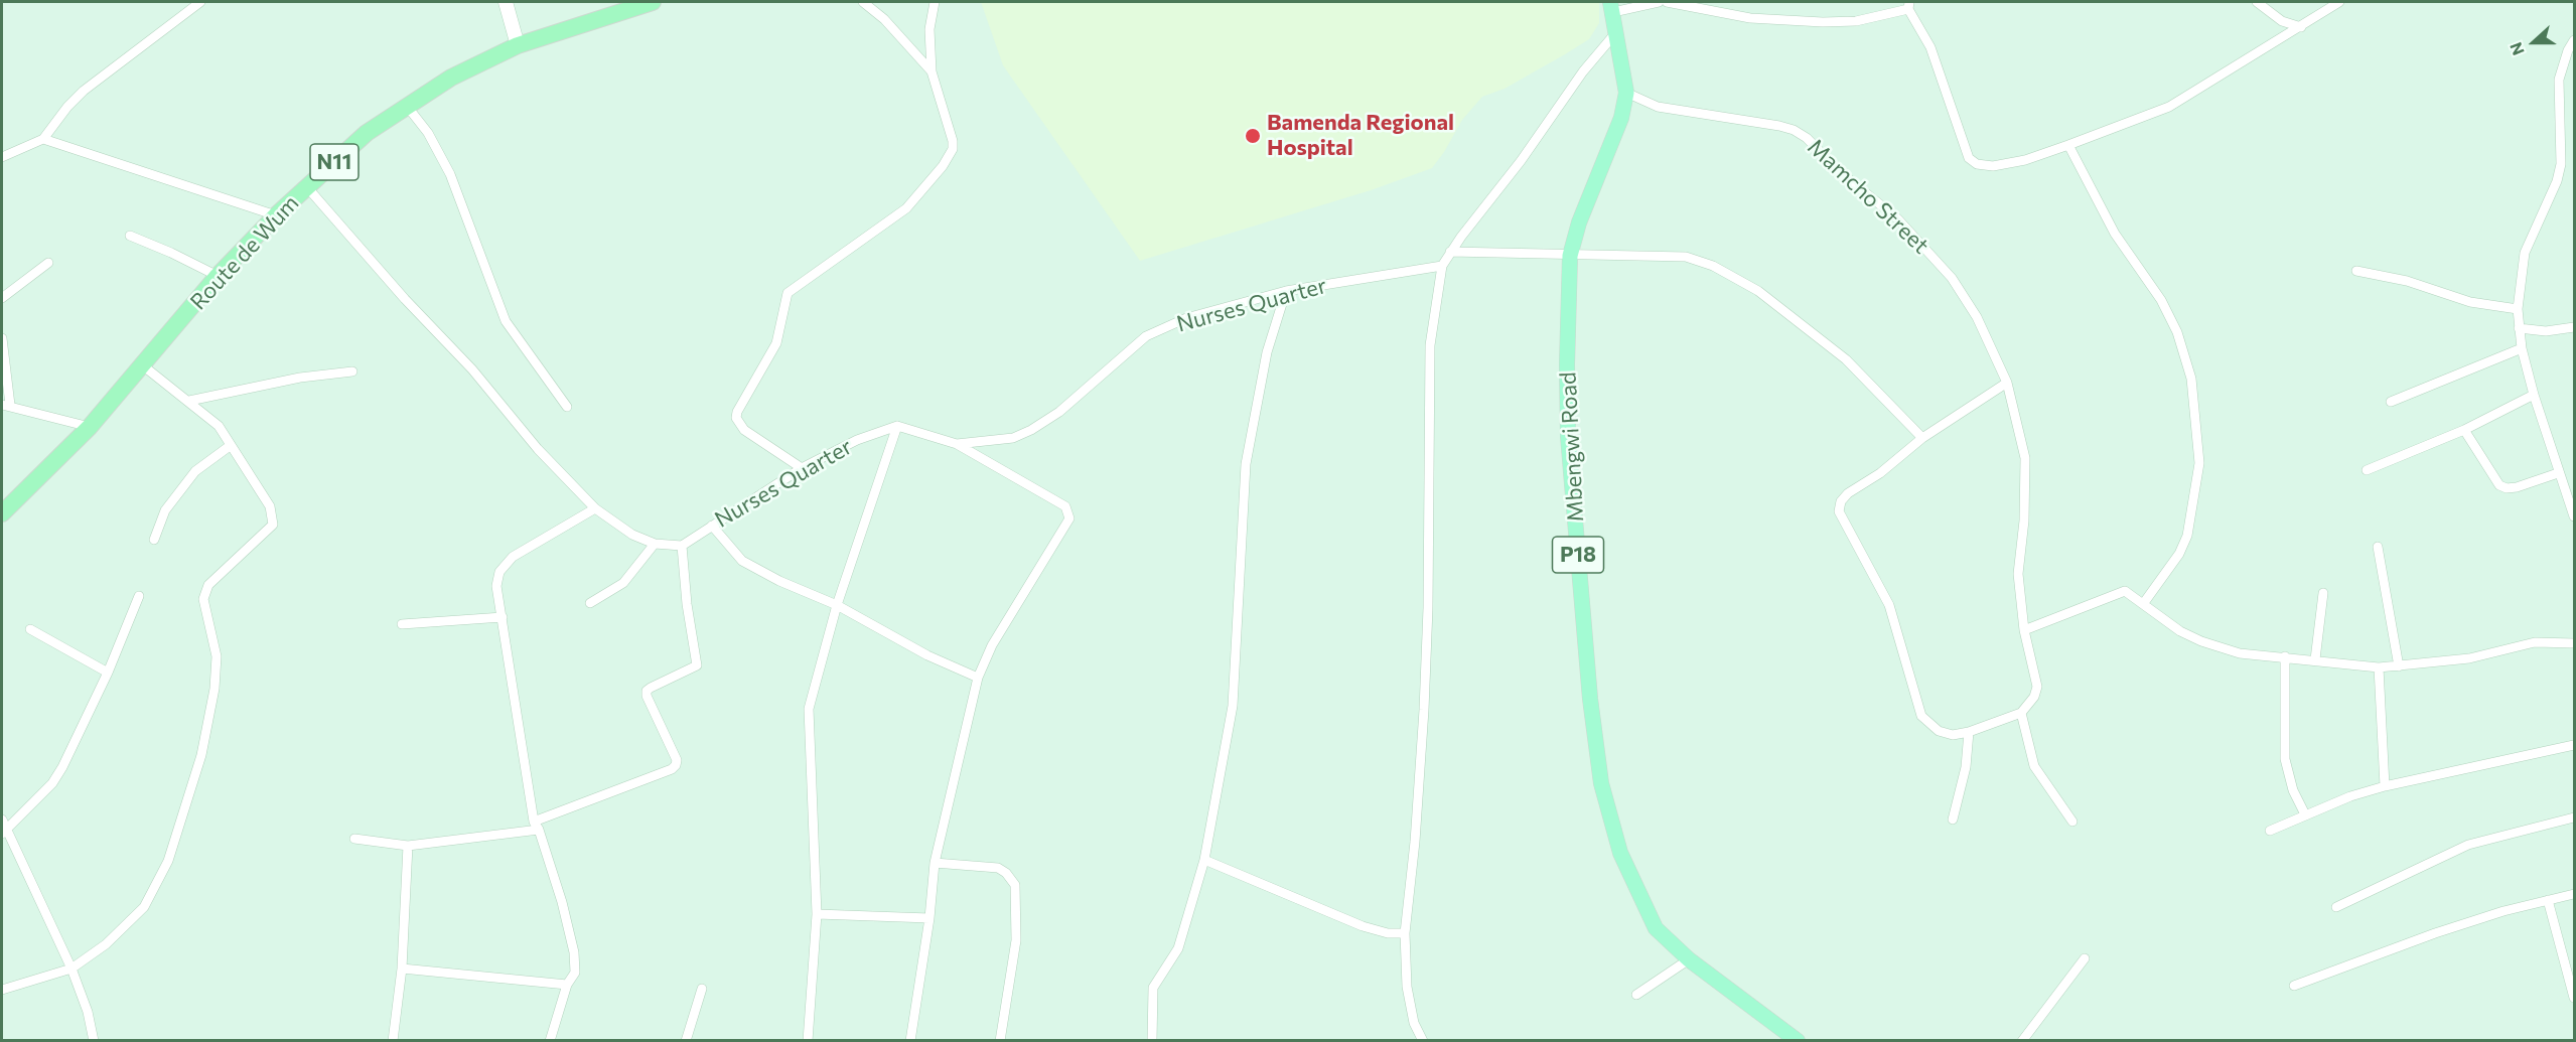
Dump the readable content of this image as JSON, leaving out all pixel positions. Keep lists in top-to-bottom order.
{
  "streets": {
    "highway": ["N11", "Route de Wum"],
    "main road": ["Mbengwi Road", "P18"],
    "street": ["Mamcho Street", "Nurses Quarter"]
  },
  "crossings": [
    ["N11", "Route de Wum"],
    ["Mamcho Street", "Mbengwi Road"]
  ],
  "places": ["Bamenda Regional Hospital"],
  "north": "left"
}
